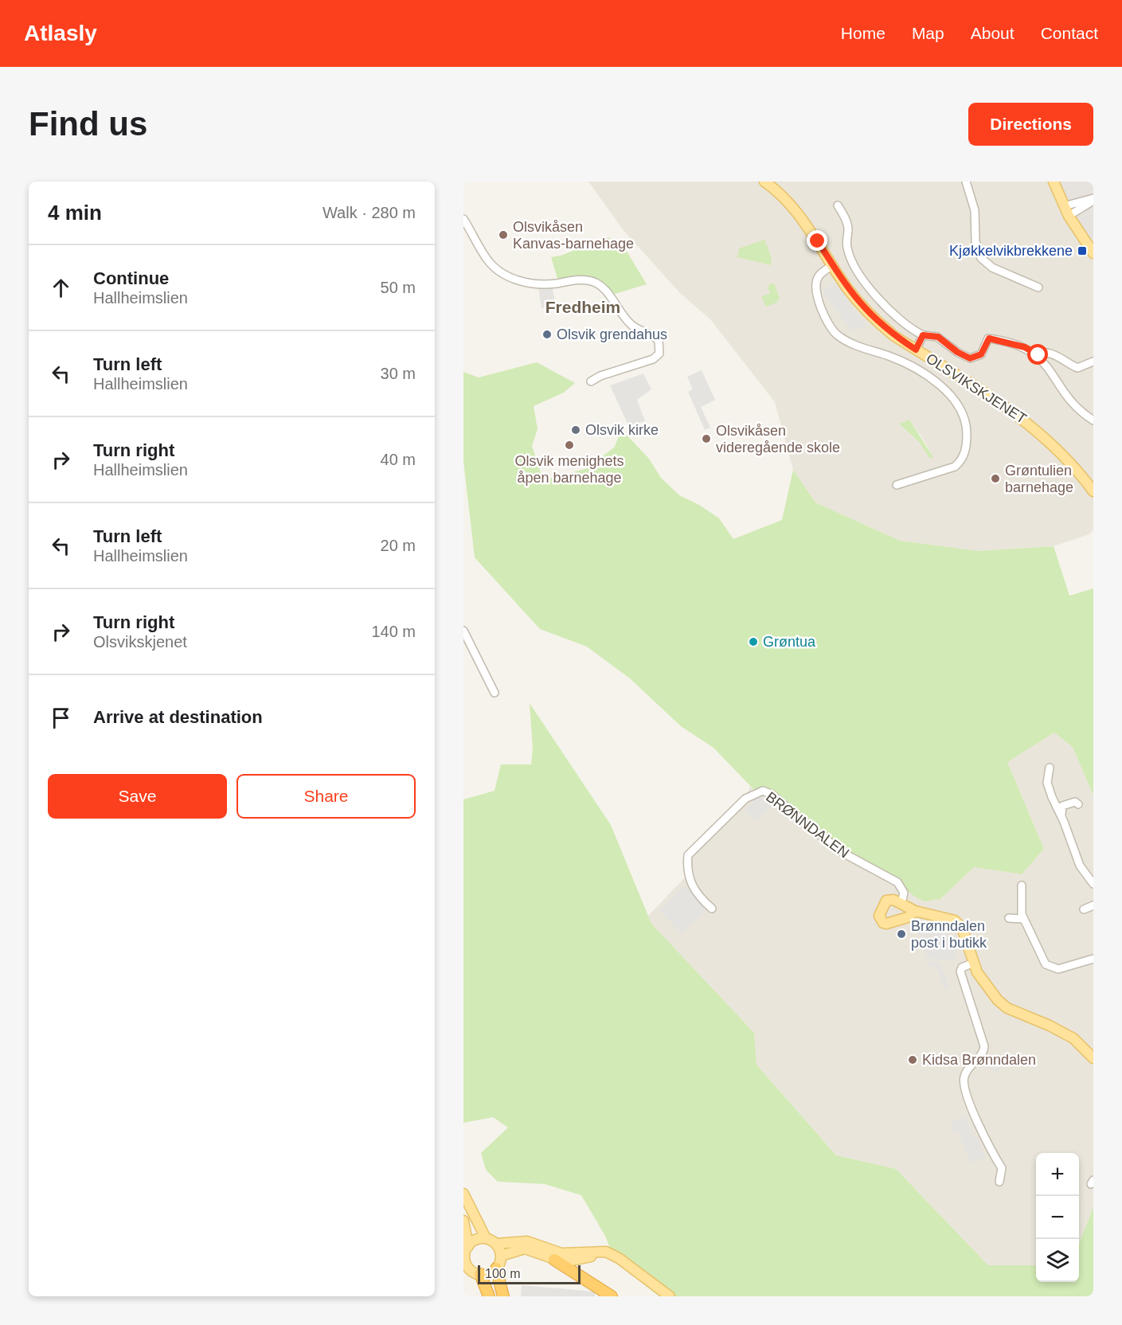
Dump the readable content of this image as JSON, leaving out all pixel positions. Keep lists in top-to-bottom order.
{
  "streets": {
    "main road": ["OLSVIKSKJENET"],
    "street": ["BRØNNDALEN"]
  },
  "districts": ["Fredheim"],
  "places": {
    "other": [
      "Olsvikåsen Kanvas-barnehage",
      "Olsvik grendahus",
      "Olsvik kirke",
      "Olsvikåsen videregående skole",
      "Olsvik menighets åpen barnehage",
      "Grøntulien barnehage",
      "Grøntua",
      "Brønndalen post i butikk",
      "Kidsa Brønndalen"
    ],
    "transit": ["Kjøkkelvikbrekkene"]
  },
  "scale_bar": "100 m",
  "page": {
    "header": "Atlasly",
    "nav": [
      "Home",
      "Map",
      "About",
      "Contact"
    ],
    "buttons": [
      "Directions",
      ["Save", "Share"]
    ],
    "title": "Find us",
    "heading": ["4 min", "Walk · 280 m"],
    "list": [
      ["Continue", "Hallheimslien", "50 m"],
      ["Turn left", "Hallheimslien", "30 m"],
      ["Turn right", "Hallheimslien", "40 m"],
      ["Turn left", "Hallheimslien", "20 m"],
      ["Turn right", "Olsvikskjenet", "140 m"],
      "Arrive at destination"
    ],
    "map_buttons": ["+", "−"],
    "scale": "100 m"
  }
}
